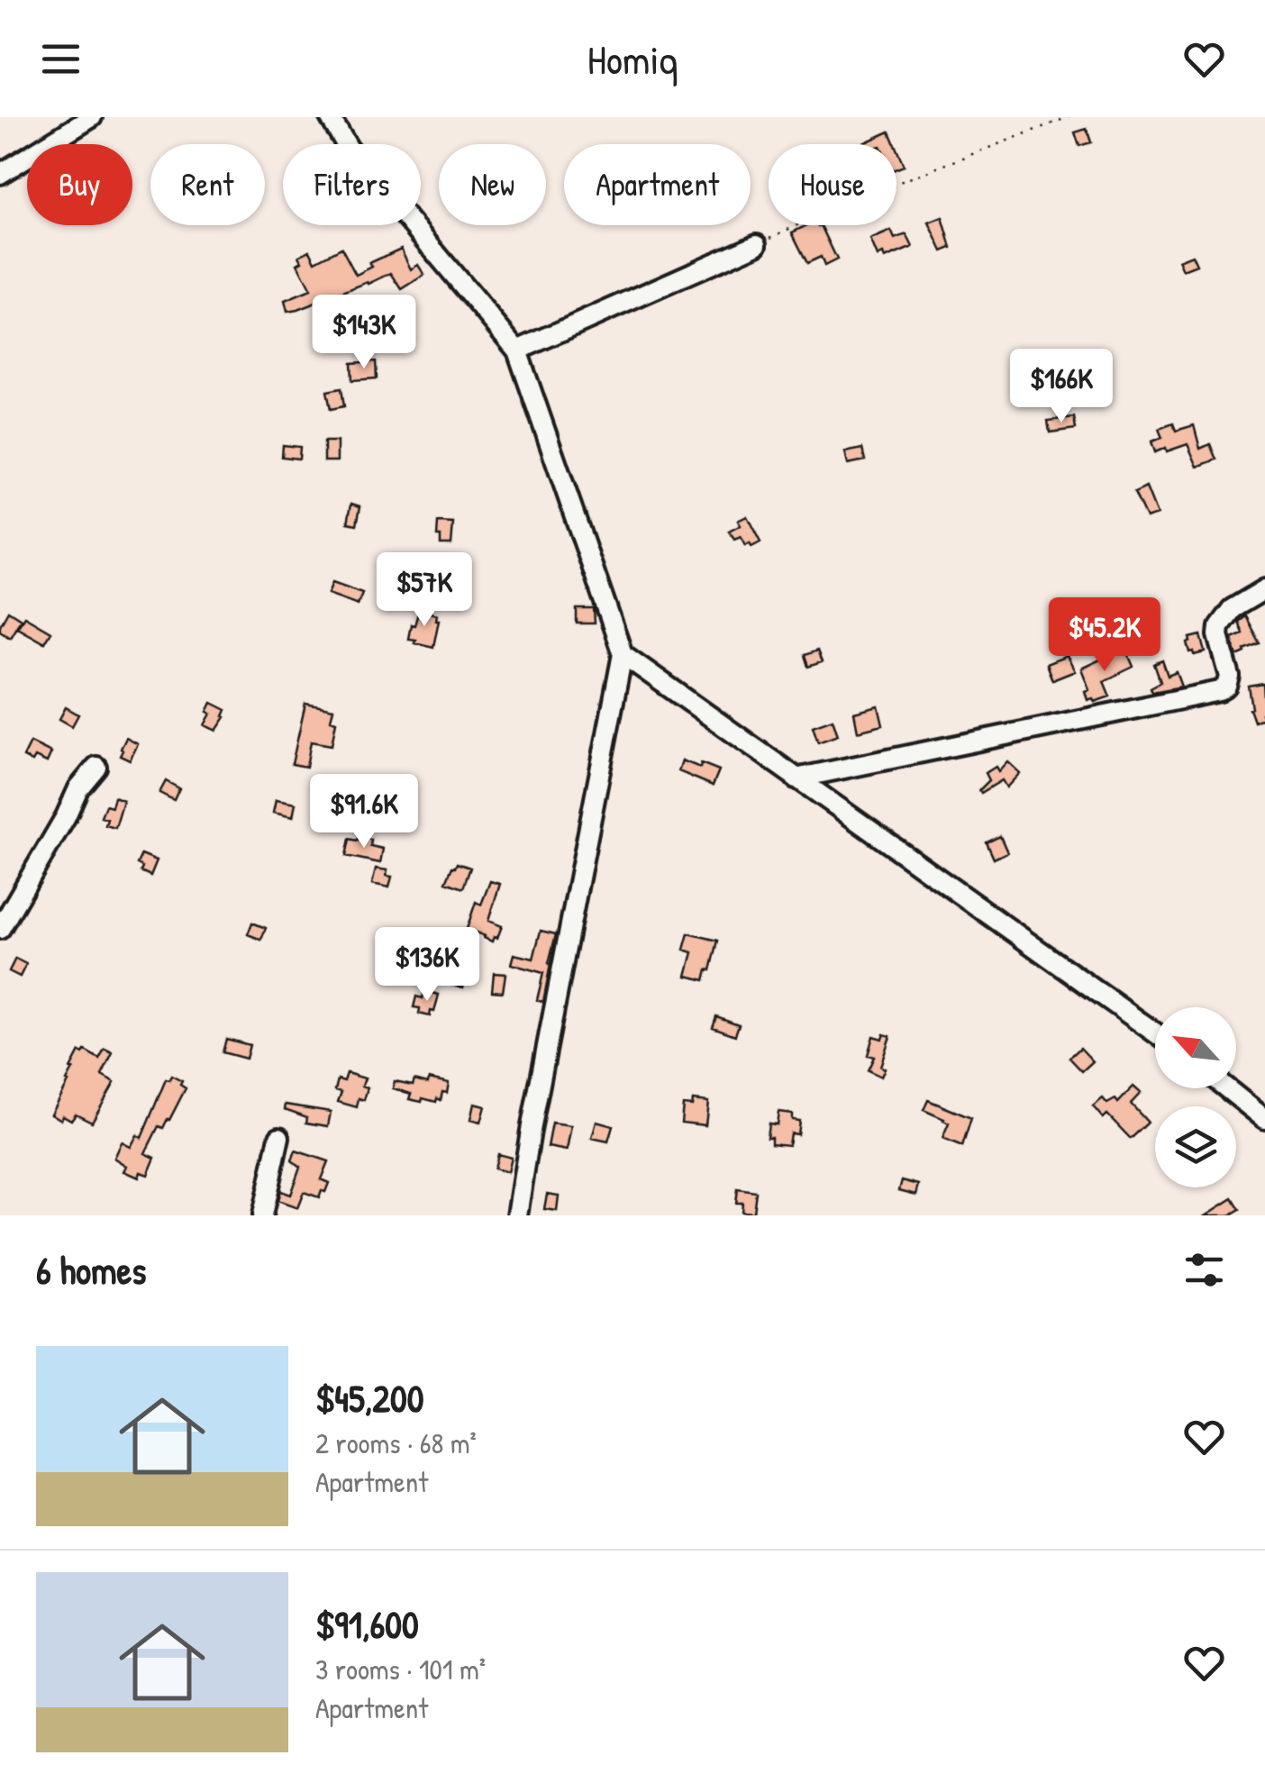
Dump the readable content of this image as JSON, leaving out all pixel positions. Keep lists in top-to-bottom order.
{
  "north": "top left",
  "page": {
    "header": "Homiq",
    "chip": [
      "Buy",
      "Rent",
      "Filters",
      "New",
      "Apartment",
      "House"
    ],
    "price": [
      "$143K",
      "$166K",
      "$57K",
      "$45.2K",
      "$91.6K",
      "$136K"
    ],
    "heading": "6 homes",
    "list": [
      {
        "name": "$45,200",
        "note": "2 rooms · 68 m² · Apartment"
      },
      {
        "name": "$91,600",
        "note": "3 rooms · 101 m² · Apartment"
      }
    ]
  }
}
